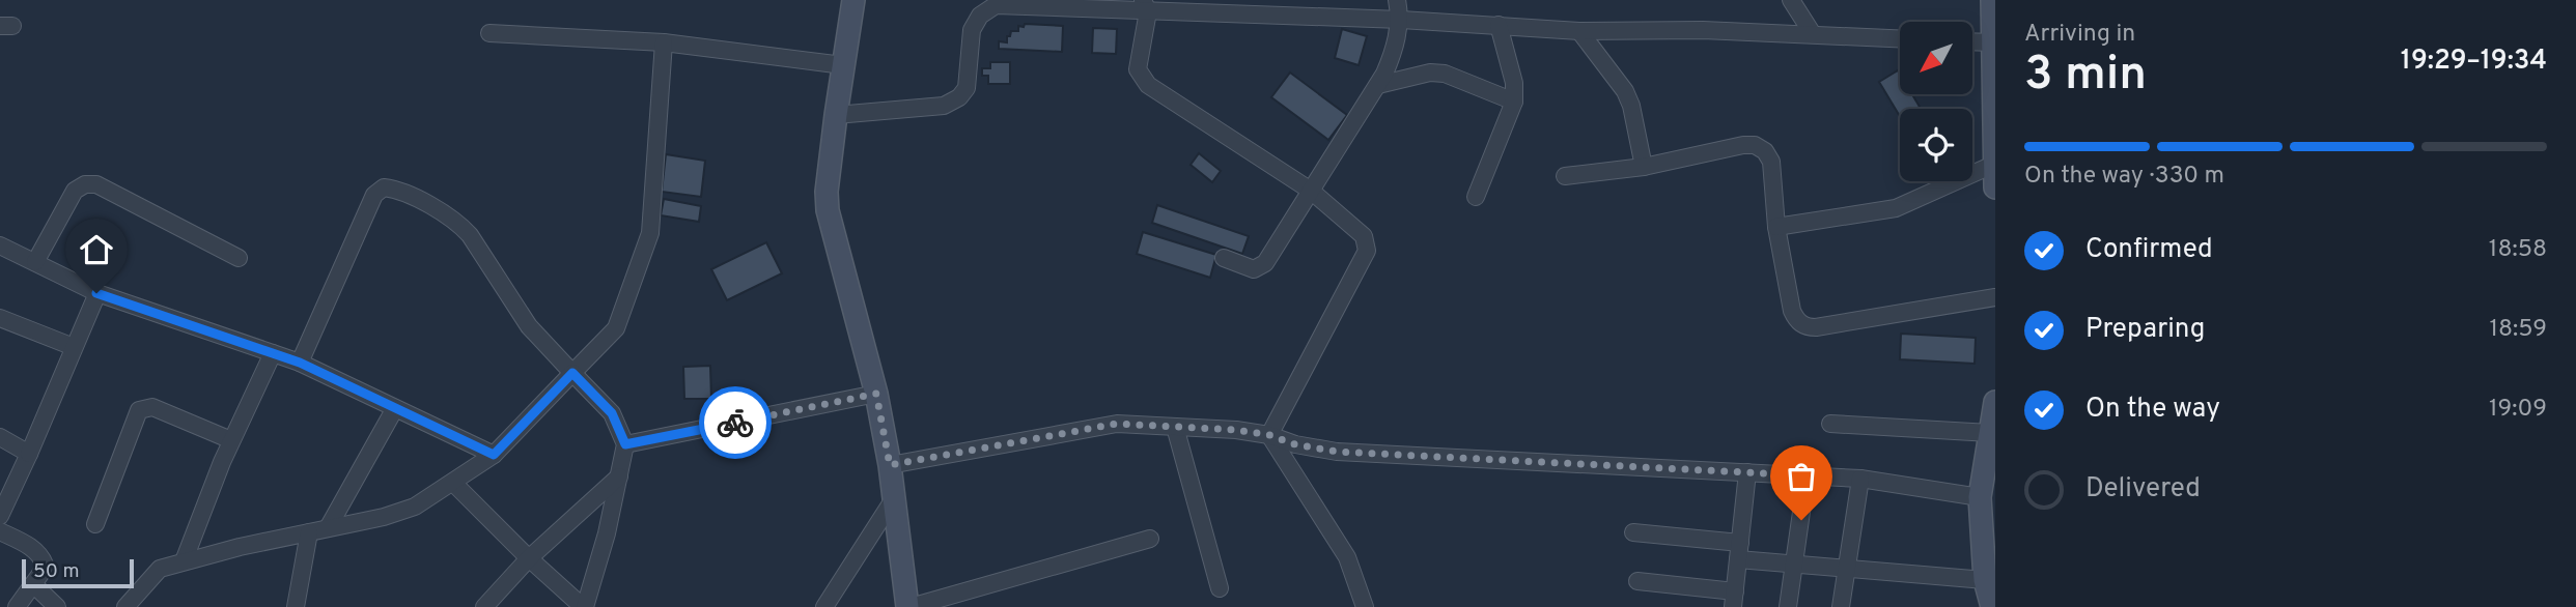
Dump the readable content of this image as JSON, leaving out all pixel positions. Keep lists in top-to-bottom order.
{
  "scale_bar": "50 m",
  "north": "bottom left",
  "page": {
    "heading": ["3 min", "Arriving in", "19:29–19:34"],
    "bar": "On the way · 330 m",
    "list": [
      ["Confirmed", "18:58"],
      ["Preparing", "18:59"],
      ["On the way", "19:09"],
      "Delivered"
    ],
    "scale": "50 m"
  }
}
